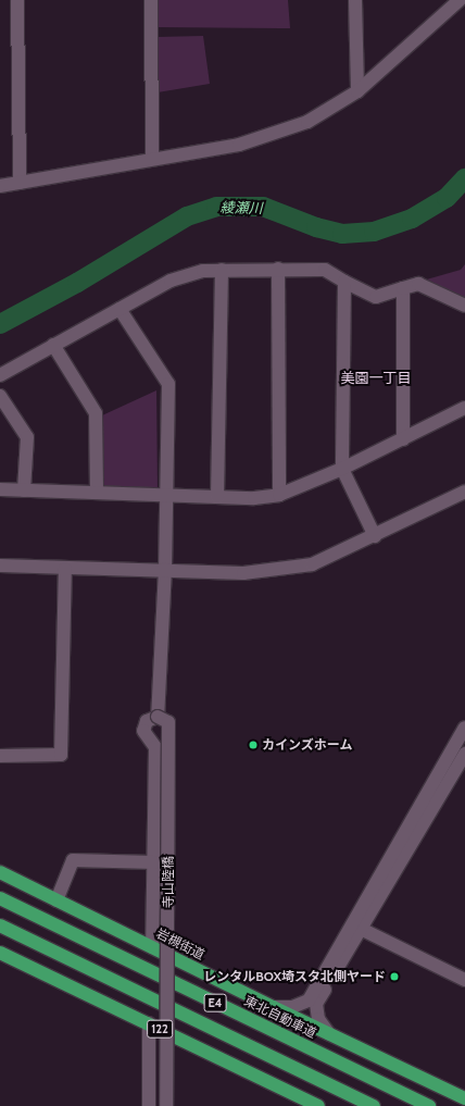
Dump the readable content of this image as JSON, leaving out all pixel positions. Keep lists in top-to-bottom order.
{
  "streets": {
    "highway": [
      "岩槻街道",
      "E4",
      "東北自動車道",
      "122"
    ],
    "street": ["寺山陸橋"]
  },
  "districts": ["美園一丁目"],
  "water": ["綾瀬川"],
  "places": ["カインズホーム", "レンタルBOX埼スタ北側ヤード"]
}
